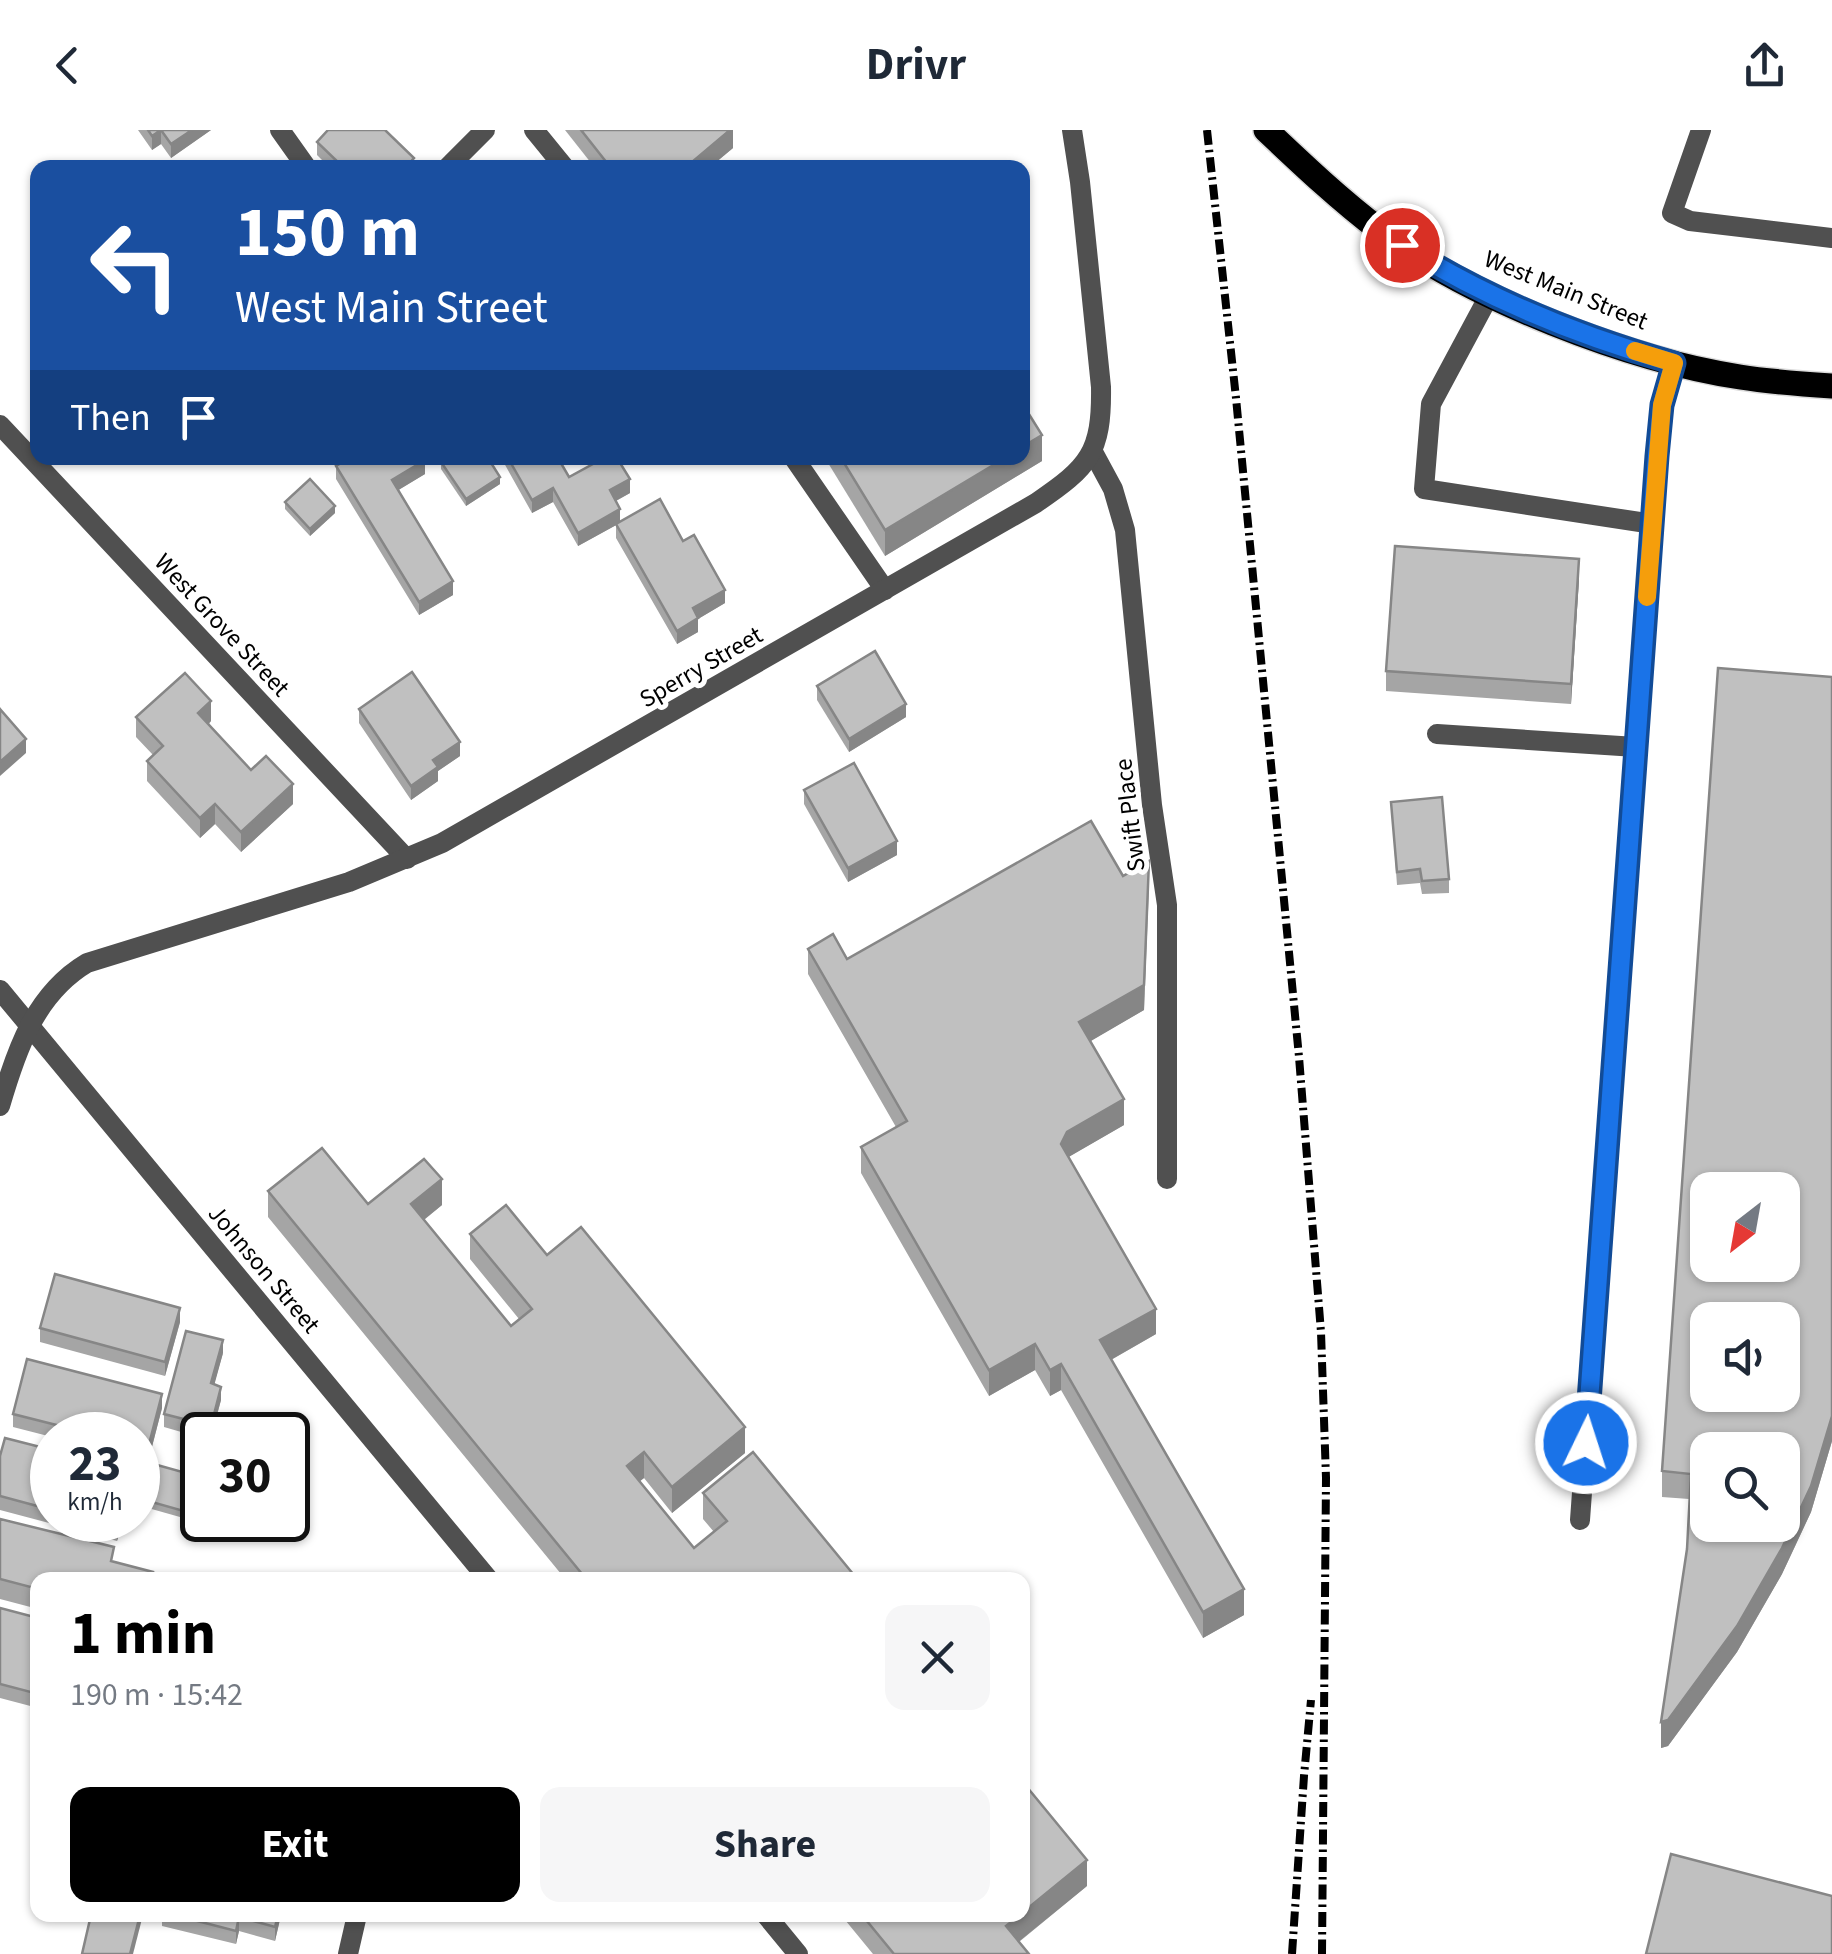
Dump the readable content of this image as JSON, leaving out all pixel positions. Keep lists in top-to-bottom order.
{
  "streets": {
    "main road": ["West Main Street"],
    "street": [
      "West Grove Street",
      "Sperry Street",
      "Swift Place",
      "Johnson Street"
    ]
  },
  "crossings": [
    ["West Grove Street", "Sperry Street"],
    ["Sperry Street", "Swift Place"],
    ["Sperry Street", "Johnson Street"]
  ],
  "north": "bottom left",
  "page": {
    "header": "Drivr",
    "turn": ["150 m", "West Main Street"],
    "then": "Then",
    "speed": "23 km/h",
    "limit": "30",
    "heading": ["1 min", "190 m · 15:42"],
    "buttons": ["Exit", "Share"]
  }
}
